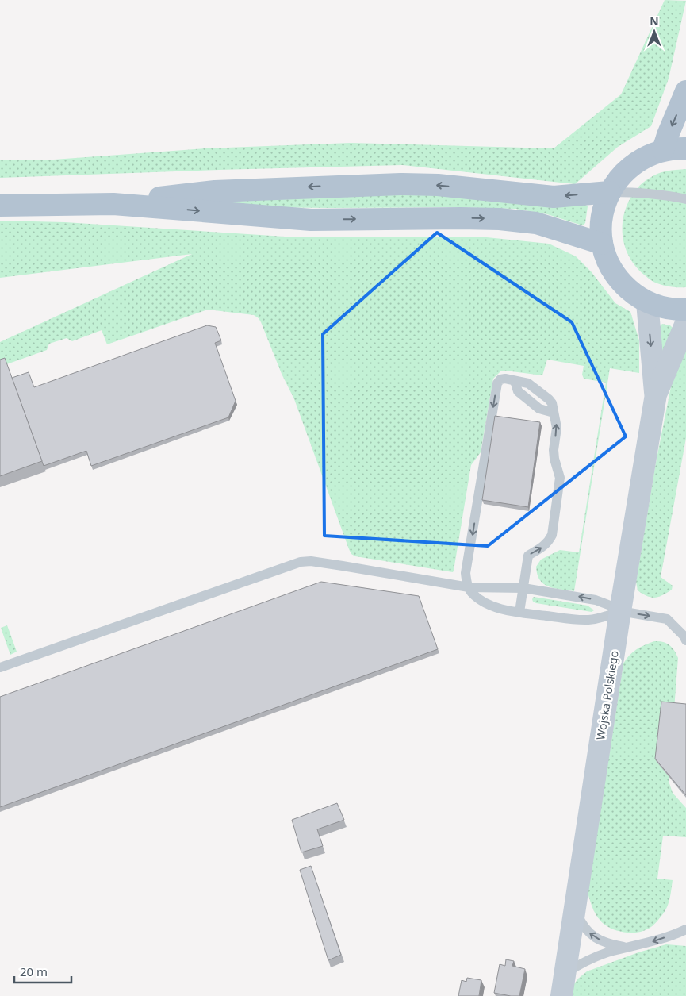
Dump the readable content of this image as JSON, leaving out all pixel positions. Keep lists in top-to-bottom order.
{
  "streets": {
    "street": ["Wojska Polskiego"]
  },
  "scale_bar": "20 m",
  "north": "top"
}
